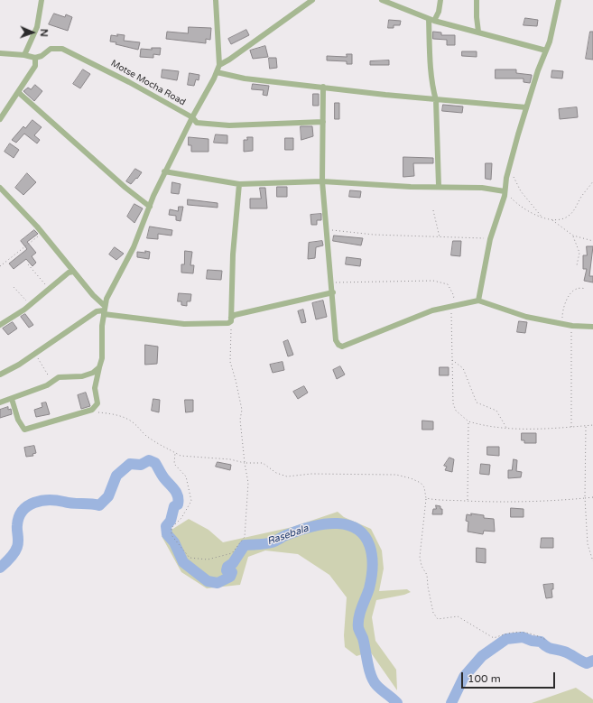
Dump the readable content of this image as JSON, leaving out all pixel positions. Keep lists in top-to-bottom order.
{
  "streets": {
    "street": ["Motse Mocha Road"]
  },
  "water": ["Rasebala"],
  "scale_bar": "100 m",
  "north": "right"
}
